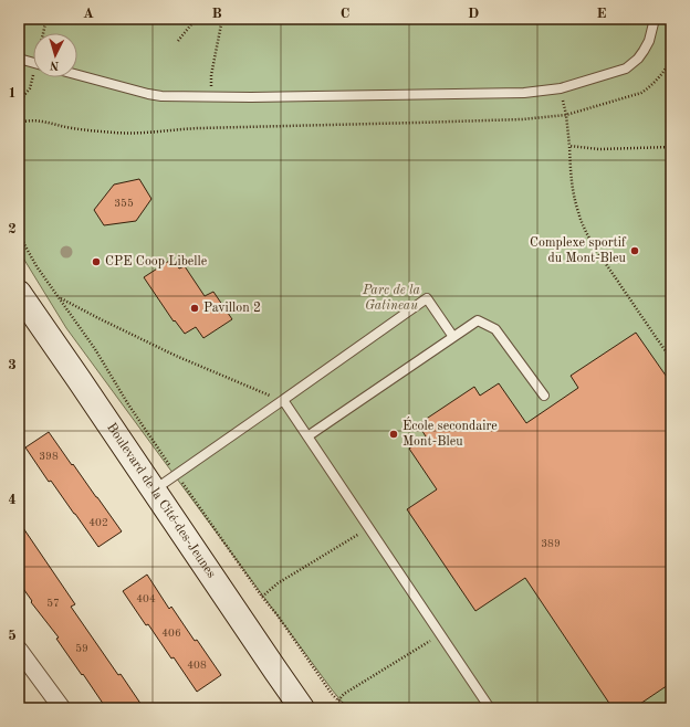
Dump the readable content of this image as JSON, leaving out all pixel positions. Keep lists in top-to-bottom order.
{
  "streets": {
    "street": ["Boulevard de la Cité-des-Jeunes"]
  },
  "parks": ["Parc de la Gatineau"],
  "places": [
    "Complexe sportif du Mont-Bleu",
    "CPE Coop Libelle",
    "Pavillon 2",
    "École secondaire Mont-Bleu"
  ],
  "house_numbers": [
    "355",
    "398",
    "402",
    "389",
    "404",
    "57",
    "406",
    "59",
    "408"
  ],
  "north": "bottom",
  "grid": {
    "columns": [
      "A",
      "B",
      "C",
      "D",
      "E"
    ],
    "rows": [
      "1",
      "2",
      "3",
      "4",
      "5"
    ]
  }
}
